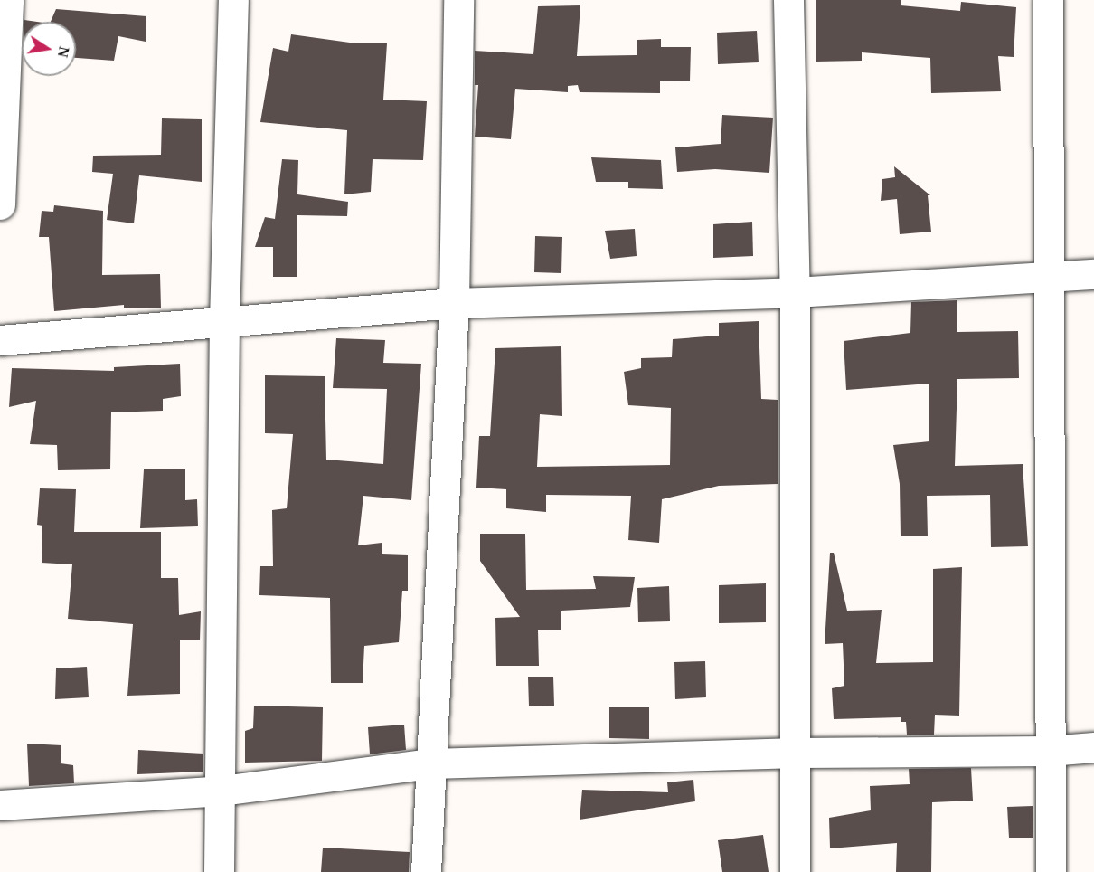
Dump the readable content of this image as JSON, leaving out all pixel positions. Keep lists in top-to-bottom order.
{
  "north": "right"
}
